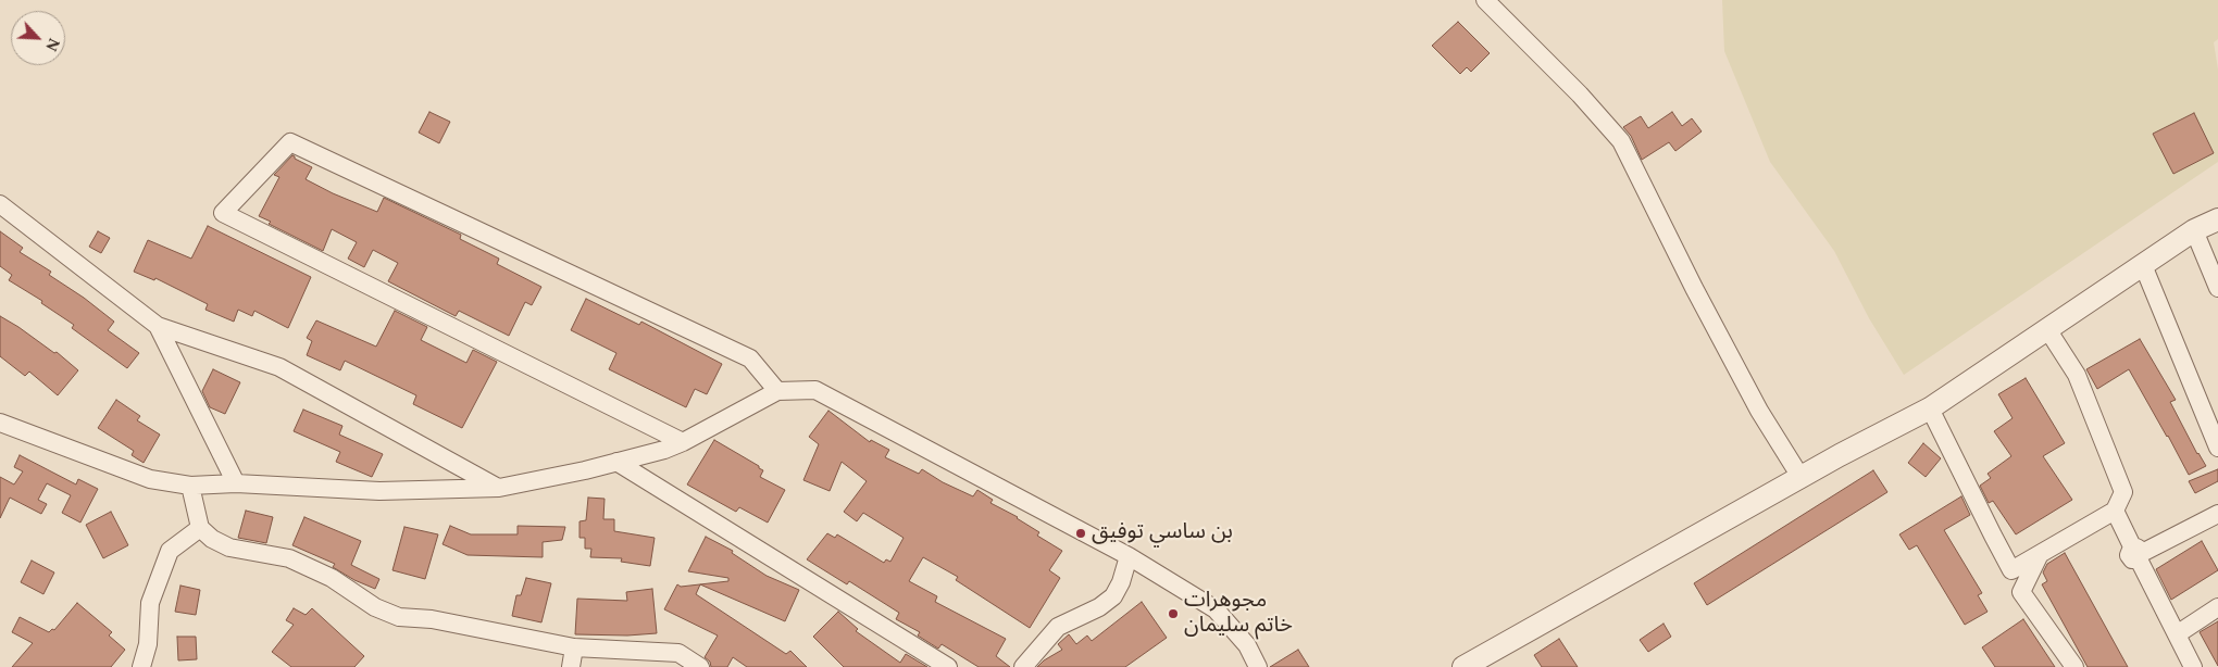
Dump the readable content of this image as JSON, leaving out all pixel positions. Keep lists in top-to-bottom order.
{
  "places": ["بن ساسي توفيق", "مجوهرات خاتم سليمان"],
  "north": "bottom right"
}
